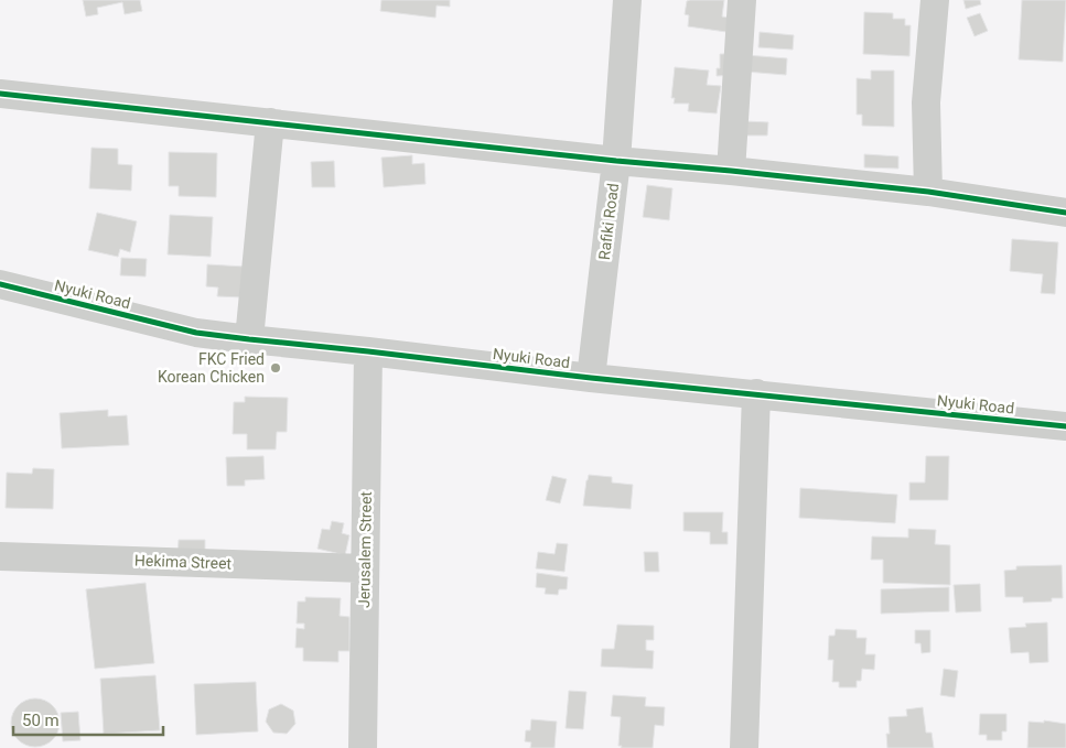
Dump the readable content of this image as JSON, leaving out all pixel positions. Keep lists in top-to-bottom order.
{
  "streets": {
    "street": [
      "Rafiki Road",
      "Nyuki Road",
      "Jerusalem Street",
      "Hekima Street"
    ]
  },
  "crossings": [
    ["Rafiki Road", "Nyuki Road"],
    ["Nyuki Road", "Jerusalem Street"],
    ["Jerusalem Street", "Hekima Street"]
  ],
  "places": ["FKC Fried Korean Chicken"],
  "scale_bar": "50 m"
}
